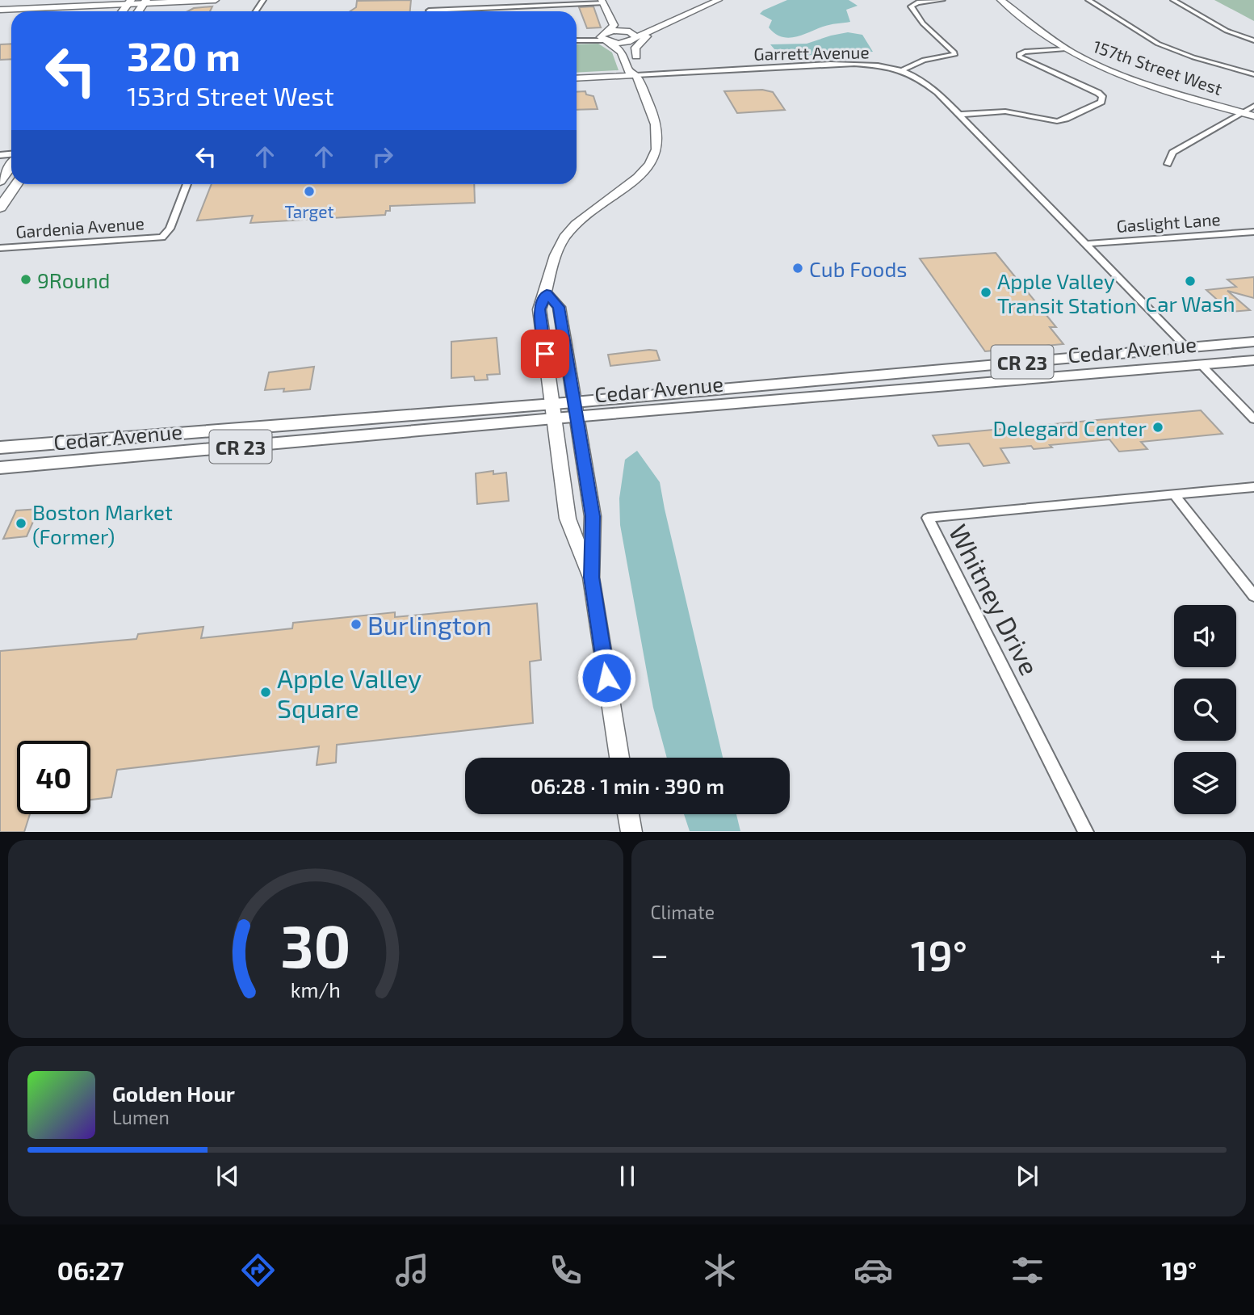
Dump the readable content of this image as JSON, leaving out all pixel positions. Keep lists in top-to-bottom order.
{
  "streets": {
    "main road": ["Cedar Avenue", "CR 23"],
    "street": [
      "Garrett Avenue",
      "157th Street West",
      "Gaslight Lane",
      "Gardenia Avenue",
      "Whitney Drive"
    ]
  },
  "crossings": [
    ["Garrett Avenue", "Gaslight Lane"],
    ["Garrett Avenue", "Cedar Avenue"]
  ],
  "places": [
    "Target",
    "Cub Foods",
    "9Round",
    "Car Wash",
    "Apple Valley Transit Station",
    "Delegard Center",
    "Boston Market (Former)",
    "Burlington",
    "Apple Valley Square"
  ],
  "page": {
    "turn": ["320 m", "153rd Street West"],
    "limit": "40",
    "trip": "06:28 · 1 min · 390 m",
    "tile": "Climate",
    "heat": ["−", "19°", "+"],
    "song": ["Golden Hour", "Lumen"],
    "tabs": ["06:27", "19°"],
    "gauge": ["30", "km/h"]
  }
}
